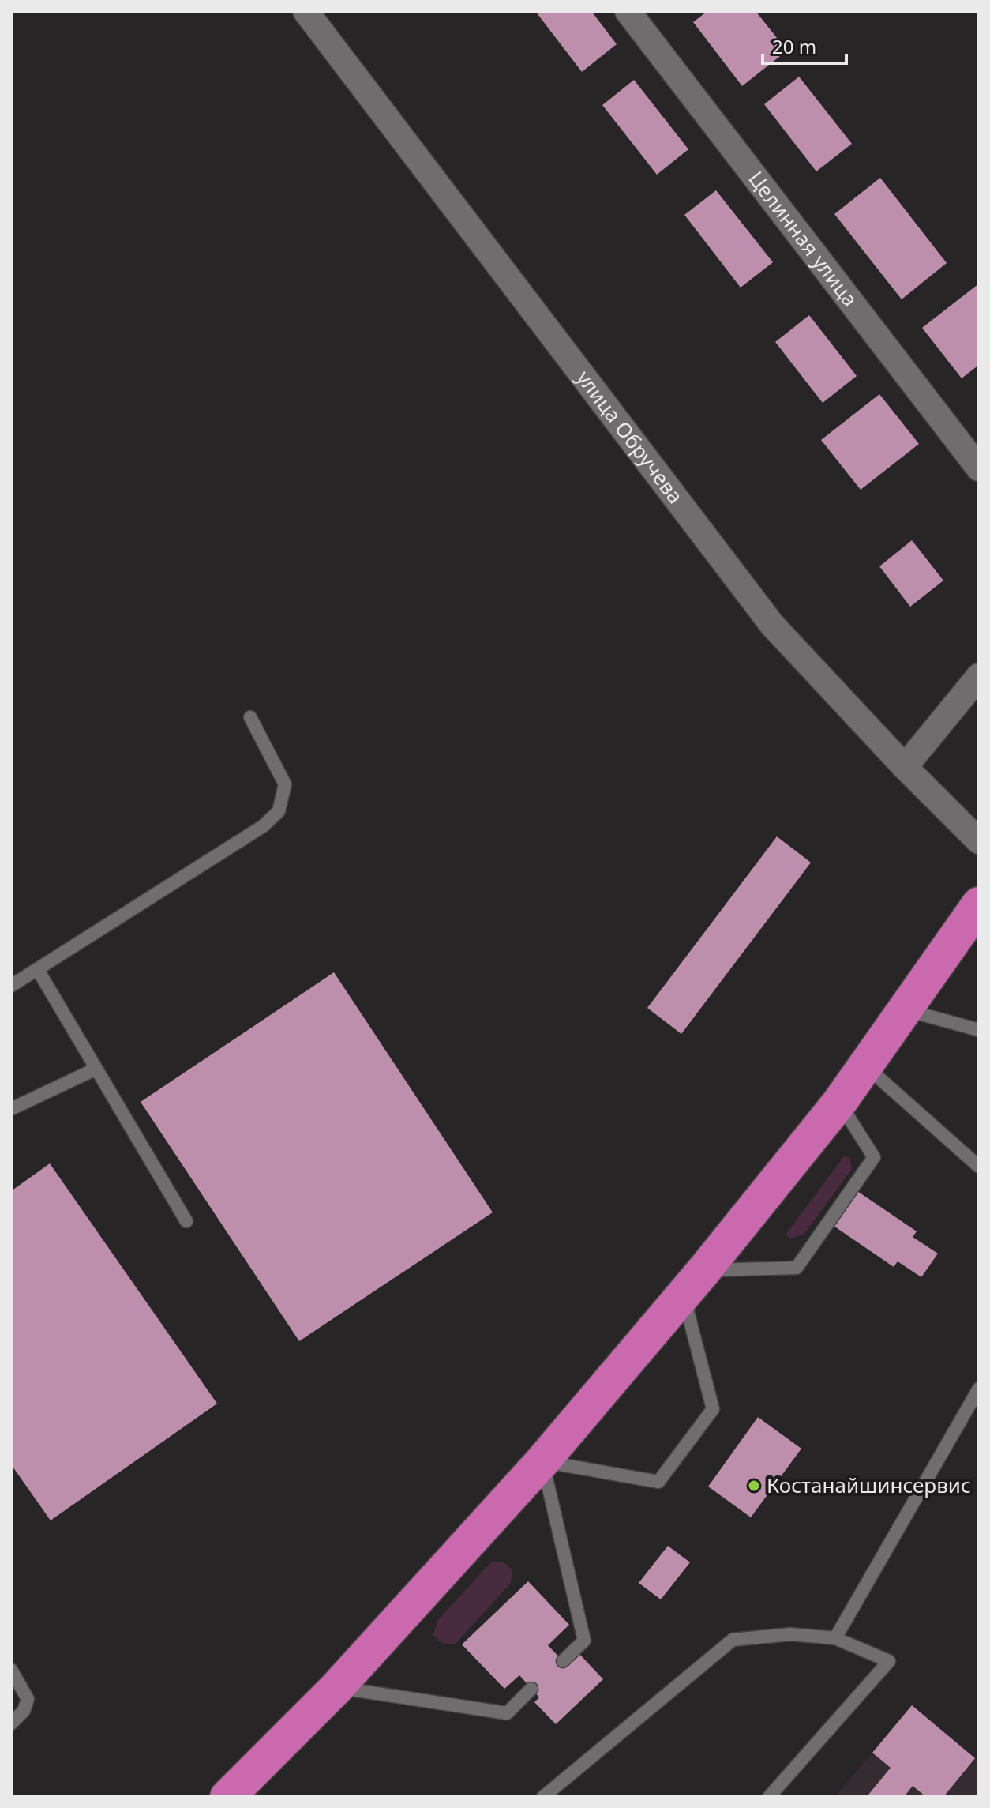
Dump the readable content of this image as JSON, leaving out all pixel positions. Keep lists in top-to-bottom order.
{
  "streets": {
    "street": ["Целинная улица", "улица Обручева"]
  },
  "places": ["Костанайшинсервис"],
  "scale_bar": "20 m"
}
